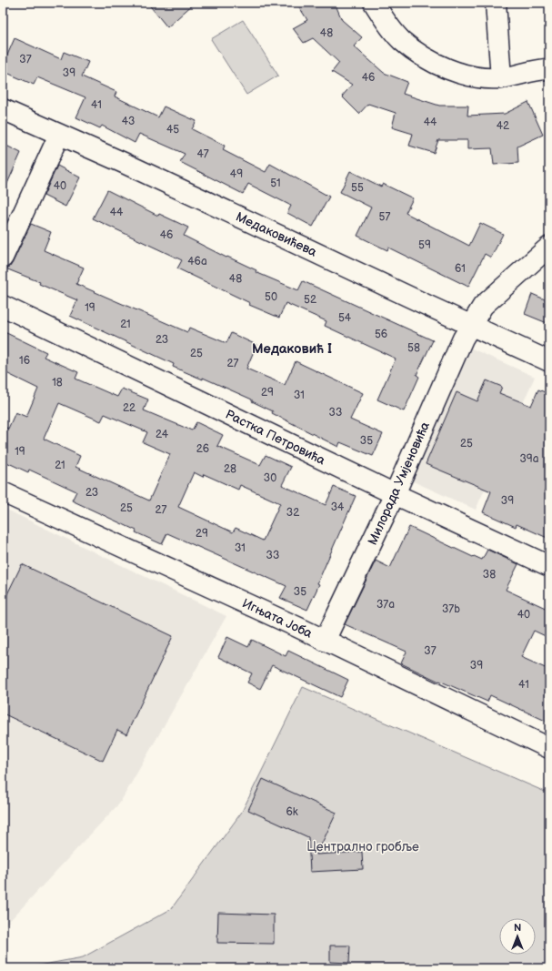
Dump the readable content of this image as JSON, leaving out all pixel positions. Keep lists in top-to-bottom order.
{
  "streets": {
    "street": [
      "Медаковићева",
      "Растка Петровића",
      "Милорада Умјеновића",
      "Игњата Јоба"
    ]
  },
  "crossings": [
    ["Медаковићева", "Милорада Умјеновића"],
    ["Растка Петровића", "Милорада Умјеновића"],
    ["Милорада Умјеновића", "Игњата Јоба"]
  ],
  "districts": ["Медаковић I"],
  "parks": ["Централно гробље"],
  "house_numbers": [
    "48",
    "37",
    "39",
    "46",
    "41",
    "43",
    "44",
    "42",
    "45",
    "47",
    "49",
    "51",
    "40",
    "55",
    "44",
    "57",
    "46",
    "59",
    "46a",
    "61",
    "48",
    "50",
    "52",
    "19",
    "54",
    "21",
    "56",
    "23",
    "58",
    "25",
    "16",
    "27",
    "18",
    "29",
    "31",
    "22",
    "33",
    "24",
    "35",
    "25",
    "26",
    "19",
    "39a",
    "21",
    "28",
    "30",
    "23",
    "39",
    "34",
    "25",
    "27",
    "32",
    "29",
    "31",
    "33",
    "38",
    "35",
    "37a",
    "37b",
    "40",
    "37",
    "39",
    "41",
    "6k"
  ],
  "north": "top"
}
